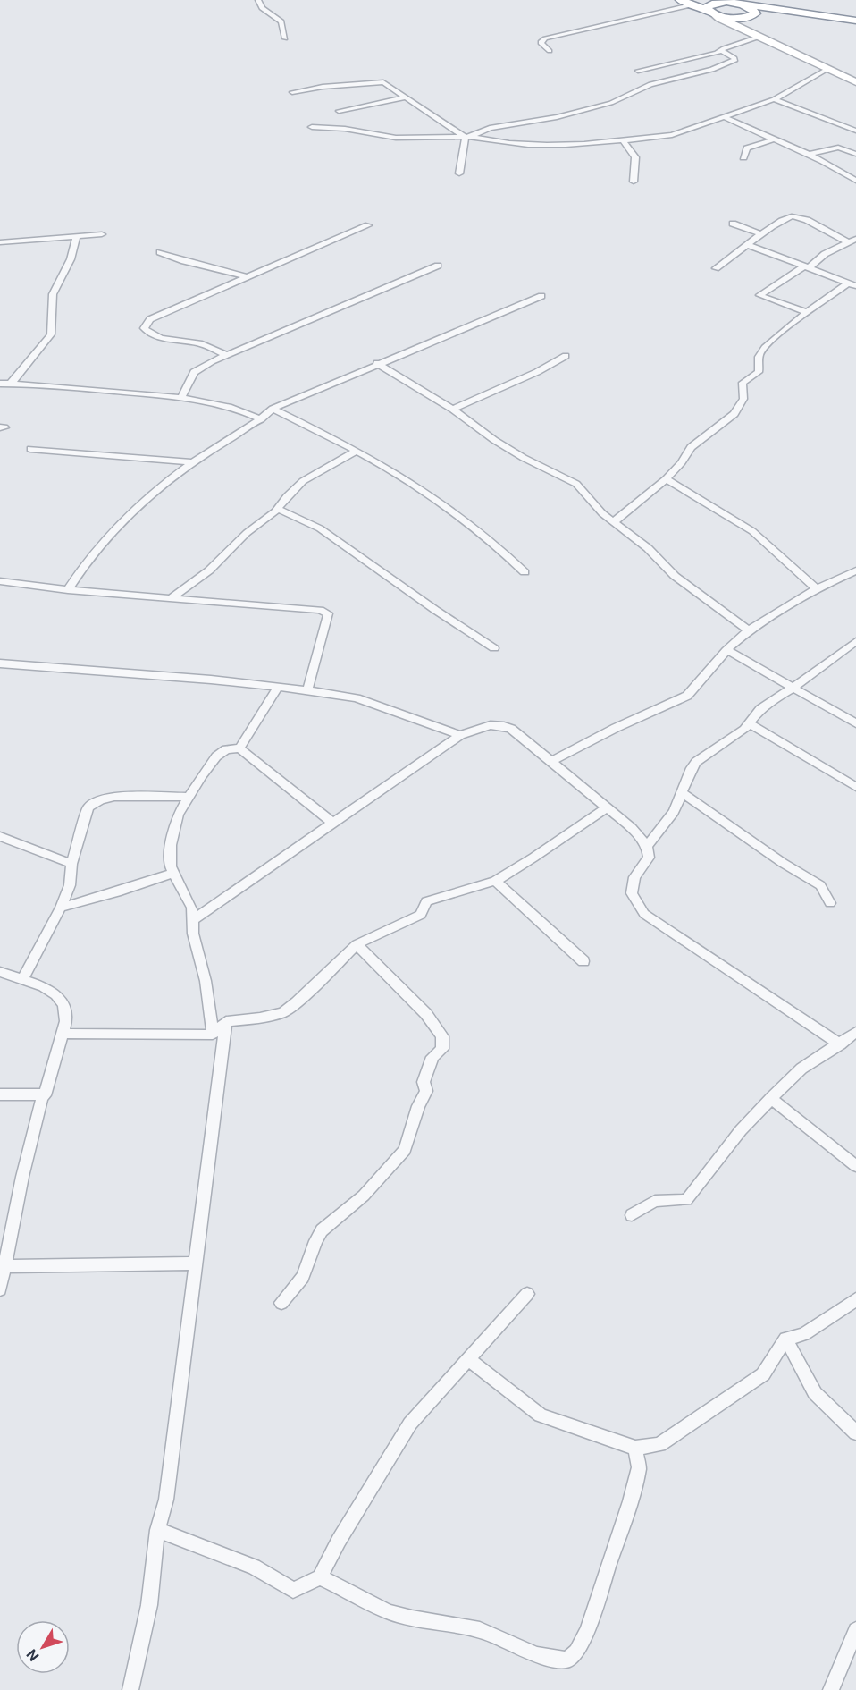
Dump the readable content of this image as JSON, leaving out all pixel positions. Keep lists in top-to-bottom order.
{
  "north": "bottom left"
}
